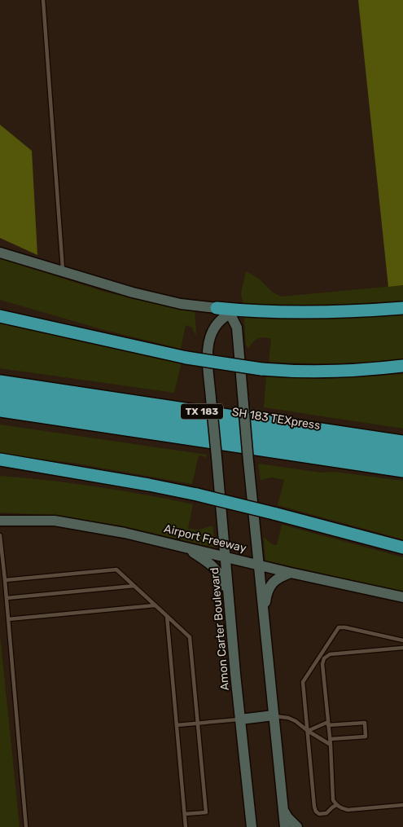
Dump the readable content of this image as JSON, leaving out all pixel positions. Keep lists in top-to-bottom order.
{
  "streets": {
    "highway": ["TX 183", "SH 183 TEXpress"],
    "street": ["Airport Freeway", "Amon Carter Boulevard"]
  },
  "crossings": [
    ["Airport Freeway", "Amon Carter Boulevard"]
  ]
}
